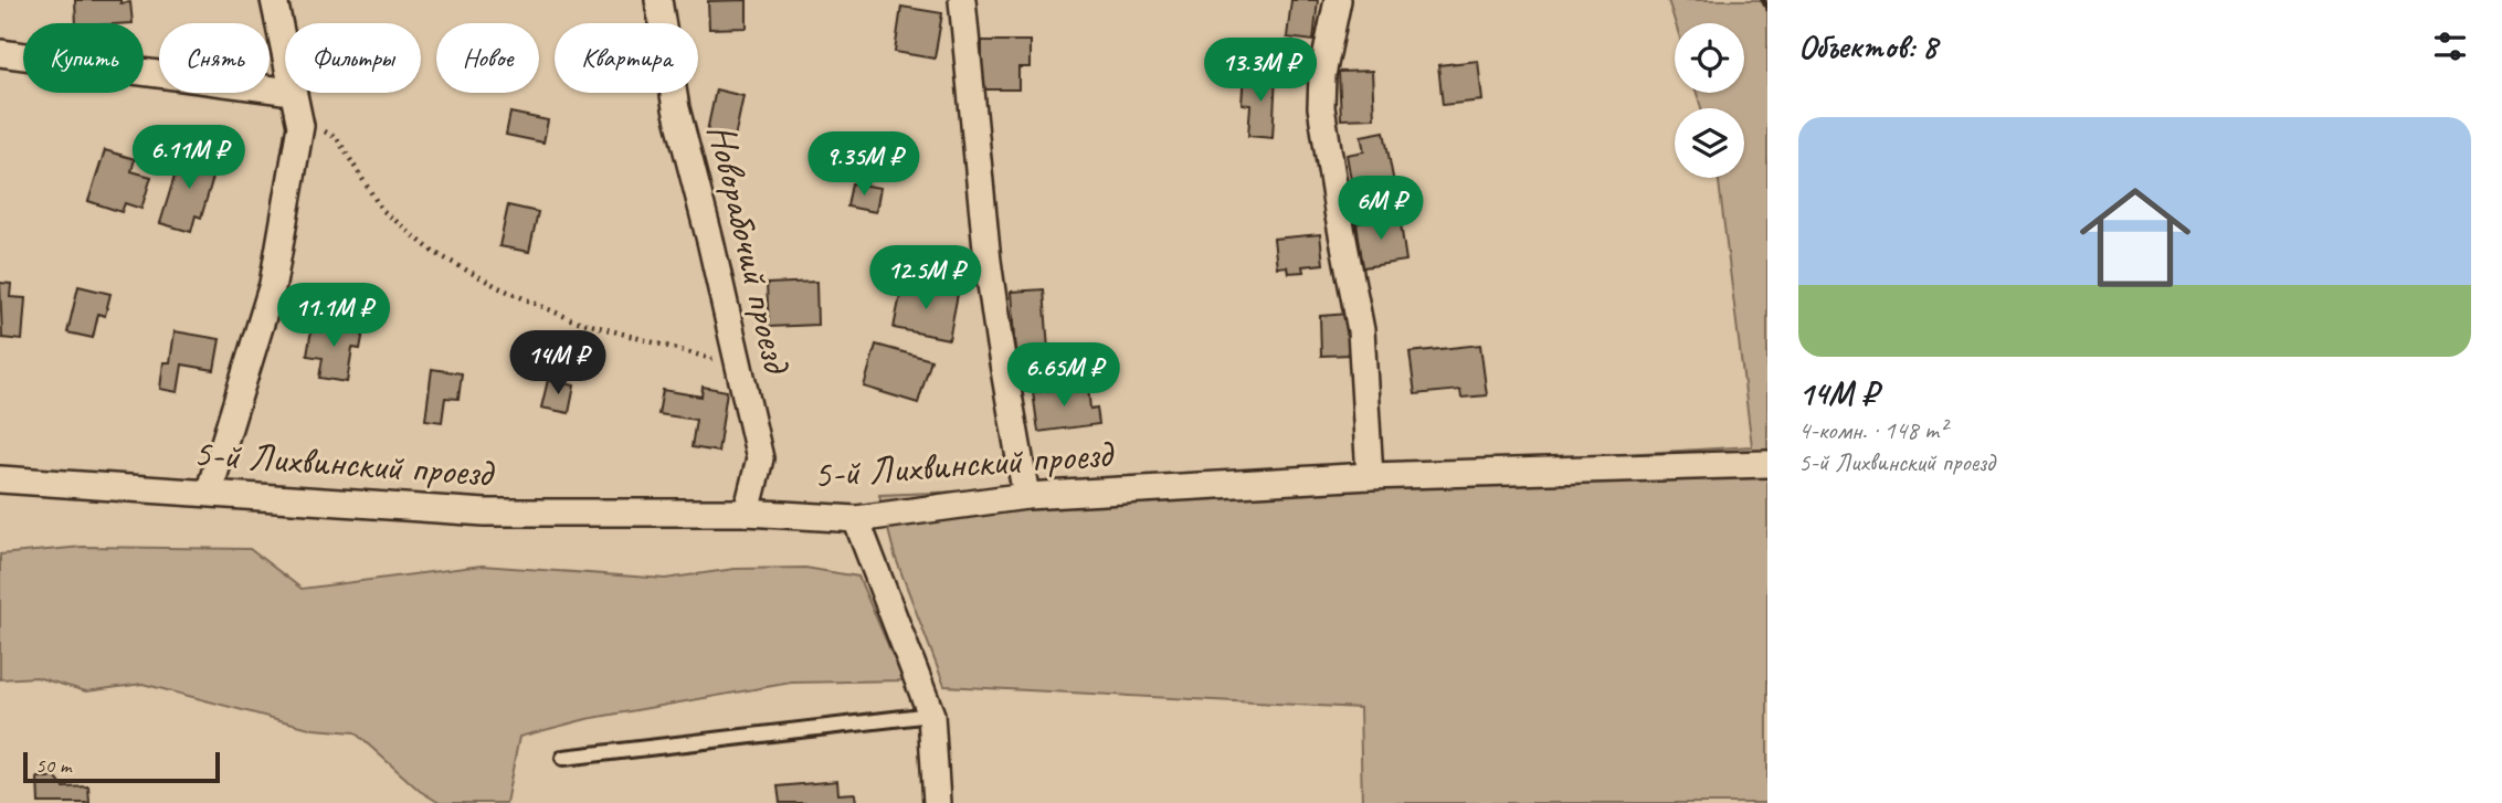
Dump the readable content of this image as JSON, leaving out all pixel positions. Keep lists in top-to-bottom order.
{
  "streets": {
    "street": ["Новорабочий проезд", "5-й Лихвинский проезд"]
  },
  "crossings": [
    ["Новорабочий проезд", "5-й Лихвинский проезд"]
  ],
  "scale_bar": "50 m",
  "page": {
    "heading": "Объектов: 8",
    "chip": [
      "Купить",
      "Снять",
      "Фильтры",
      "Новое",
      "Квартира"
    ],
    "price": [
      "13.3M ₽",
      "6.11M ₽",
      "9.35M ₽",
      "6M ₽",
      "12.5M ₽",
      "11.1M ₽",
      "14M ₽",
      "6.65M ₽"
    ],
    "list": [
      {
        "name": "14M ₽",
        "note": "4-комн. · 148 m² · 5-й Лихвинский проезд"
      }
    ],
    "scale": "50 m"
  }
}
